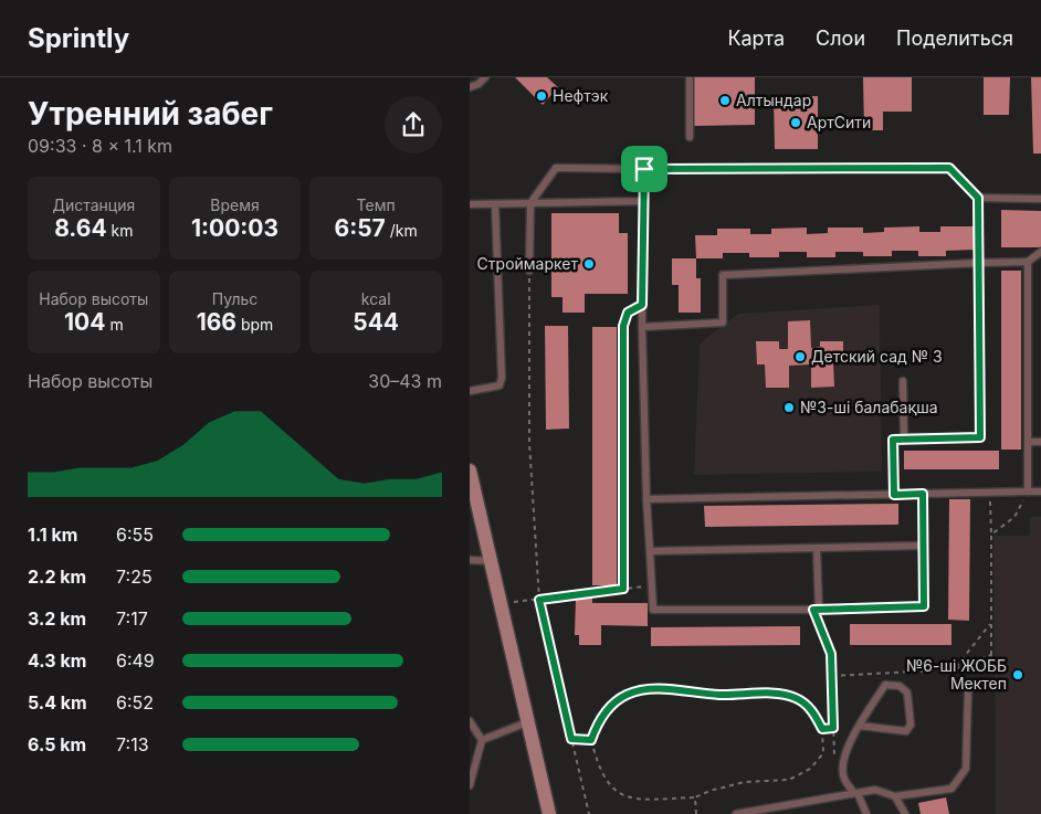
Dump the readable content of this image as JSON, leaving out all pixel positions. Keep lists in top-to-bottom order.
{
  "places": [
    "Нефтэк",
    "Алтындар",
    "АртСити",
    "Строймаркет",
    "Детский сад № 3",
    "№3-ші балабақша",
    "№6-ші ЖОББ Мектеп"
  ],
  "page": {
    "header": "Sprintly",
    "nav": ["Карта", "Слои", "Поделиться"],
    "heading": ["Утренний забег", "09:33 · 8 × 1.1 km"],
    "stats": [
      ["Дистанция", "8.64 km"],
      ["Время", "1:00:03"],
      ["Темп", "6:57 /km"],
      ["Набор высоты", "104 m"],
      ["Пульс", "166 bpm"],
      ["kcal", "544"]
    ],
    "chart": ["Набор высоты", "30–43 m"],
    "list": [
      {
        "name": "1.1 km",
        "note": "6:55"
      },
      {
        "name": "2.2 km",
        "note": "7:25"
      },
      {
        "name": "3.2 km",
        "note": "7:17"
      },
      {
        "name": "4.3 km",
        "note": "6:49"
      },
      {
        "name": "5.4 km",
        "note": "6:52"
      },
      {
        "name": "6.5 km",
        "note": "7:13"
      }
    ]
  }
}
